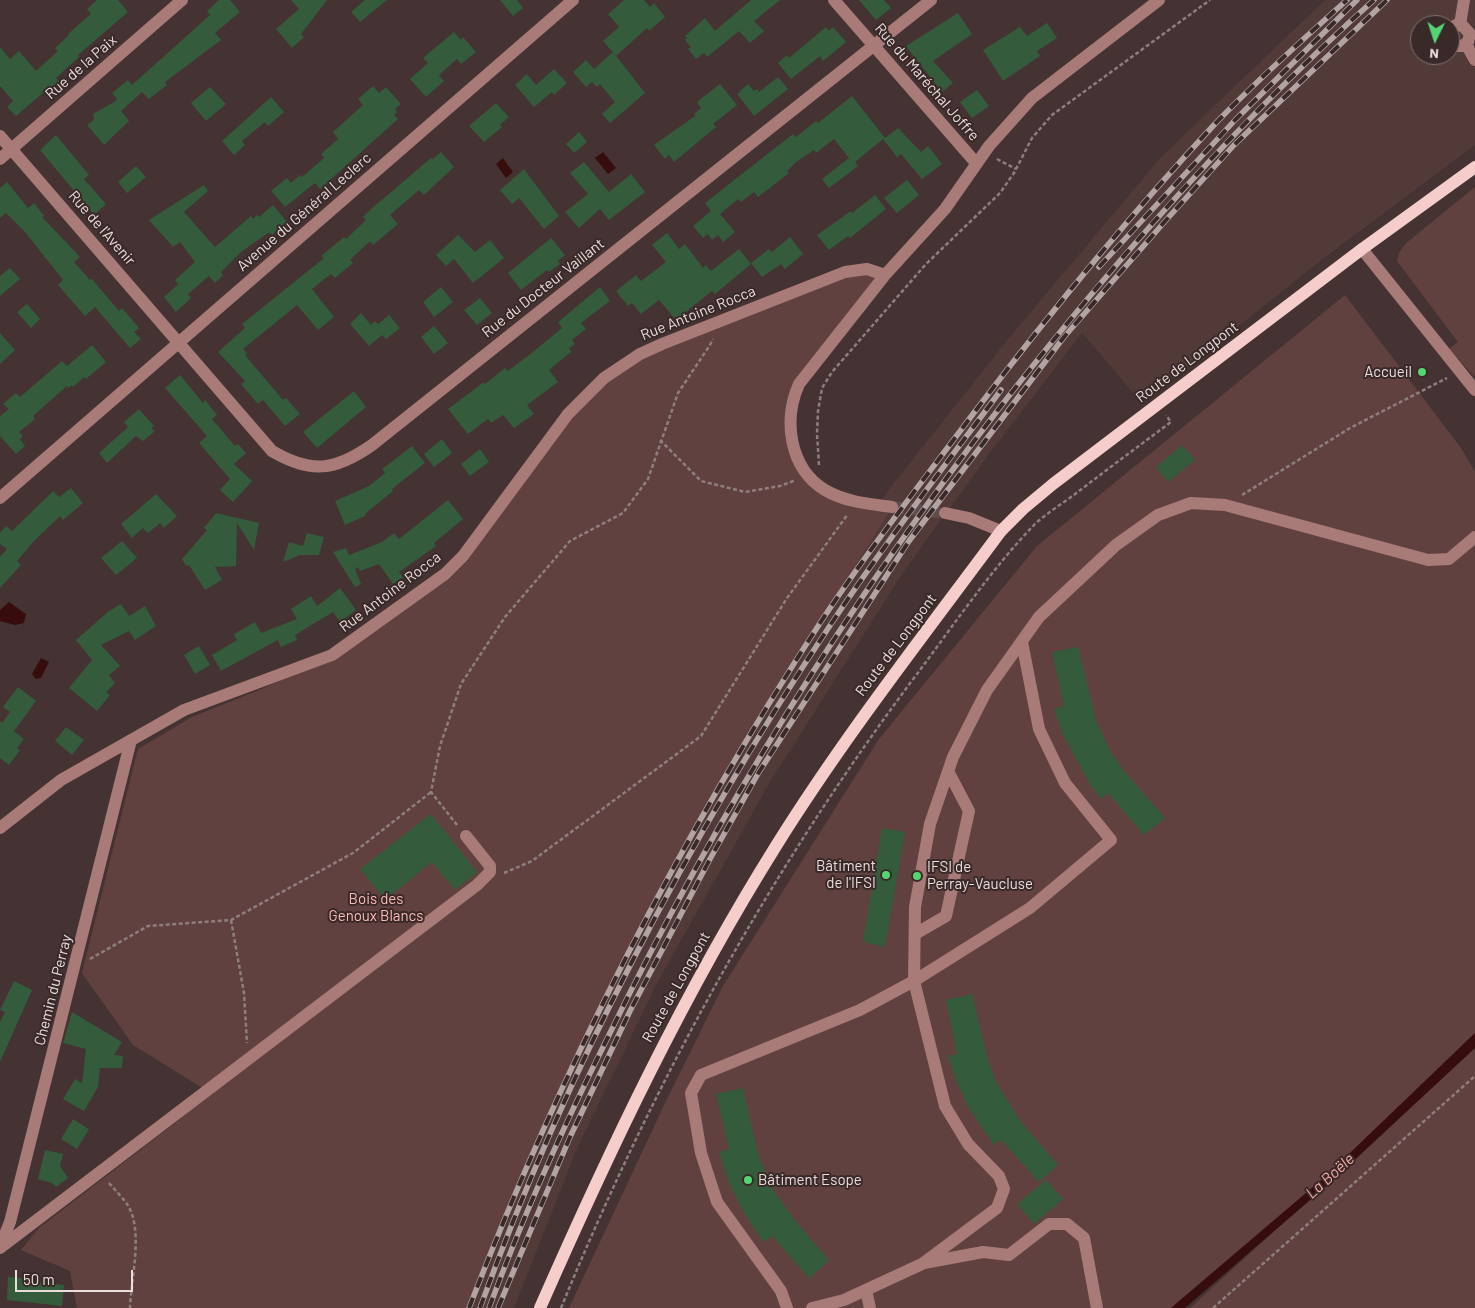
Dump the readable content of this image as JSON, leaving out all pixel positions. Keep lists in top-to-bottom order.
{
  "streets": {
    "main road": ["Route de Longpont"],
    "street": [
      "Rue de la Paix",
      "Rue du Maréchal Joffre",
      "Avenue du Général Leclerc",
      "Rue de l'Avenir",
      "Rue du Docteur Vaillant",
      "Rue Antoine Rocca",
      "Chemin du Perray"
    ]
  },
  "crossings": [
    ["Rue de la Paix", "Rue de l'Avenir"],
    ["Rue du Maréchal Joffre", "Rue du Docteur Vaillant"],
    ["Avenue du Général Leclerc", "Rue de l'Avenir"],
    ["Avenue du Général Leclerc", "Rue du Docteur Vaillant"],
    ["Rue de l'Avenir", "Rue du Docteur Vaillant"],
    ["Rue Antoine Rocca", "Chemin du Perray"]
  ],
  "water": ["La Boële"],
  "parks": ["Bois des Genoux Blancs"],
  "places": [
    "Accueil",
    "Bâtiment de l'IFSI",
    "IFSI de Perray-Vaucluse",
    "Bâtiment Esope"
  ],
  "scale_bar": "50 m",
  "north": "bottom"
}
